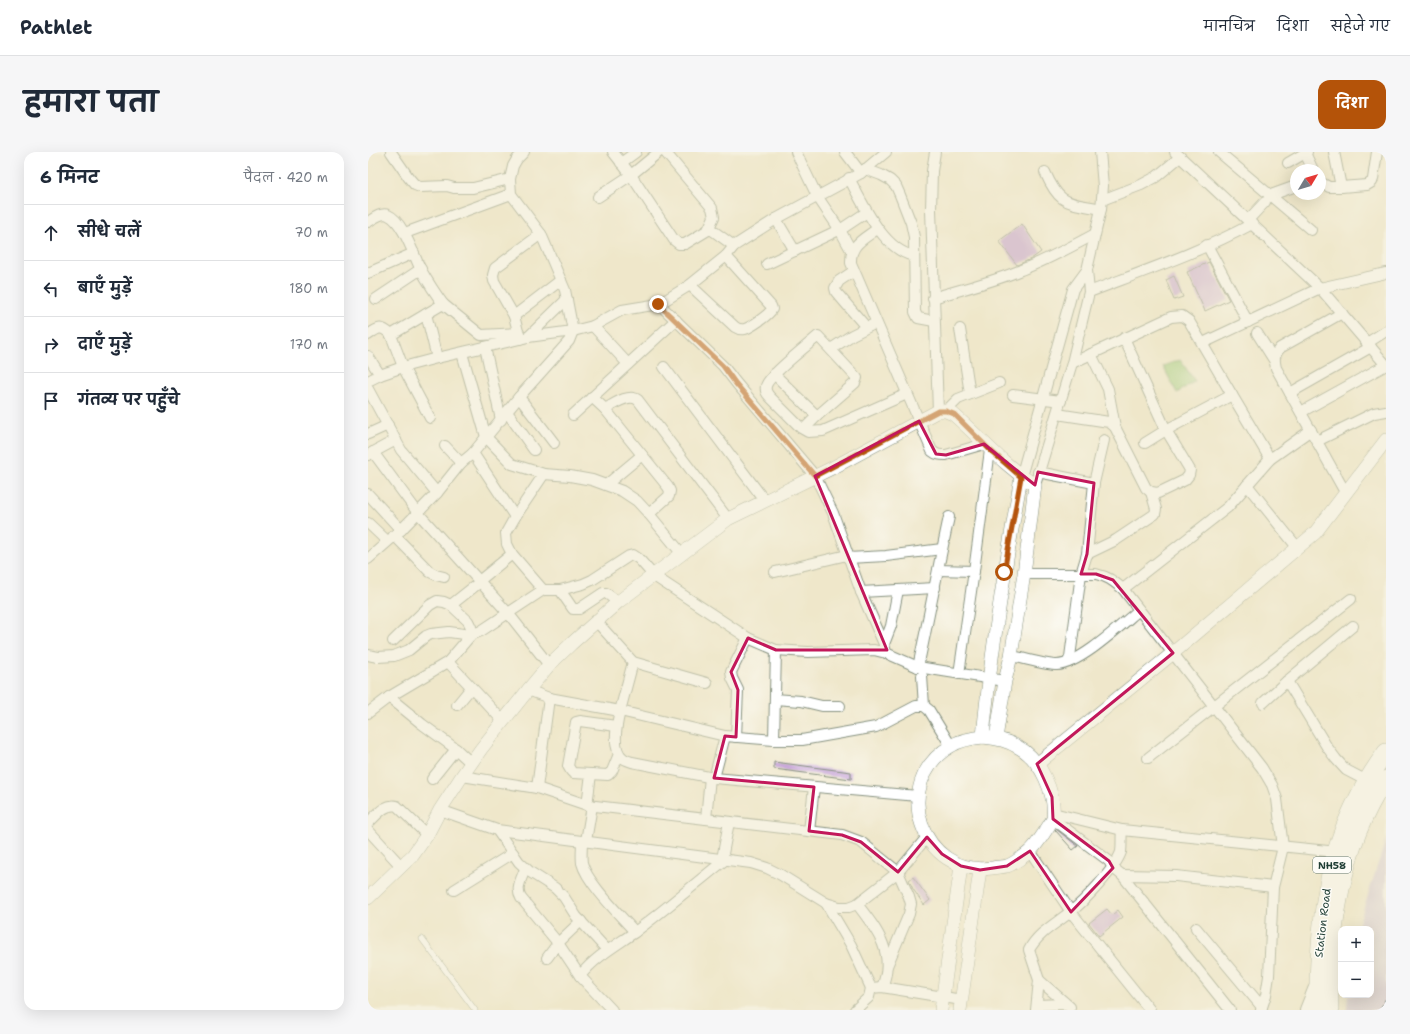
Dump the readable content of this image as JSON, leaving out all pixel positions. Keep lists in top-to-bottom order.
{
  "streets": {
    "highway": ["NH58", "Station Road"]
  },
  "crossings": [
    ["NH58", "Station Road"]
  ],
  "north": "top right",
  "page": {
    "header": "Pathlet",
    "nav": ["मानचित्र", "दिशा", "सहेजे गए"],
    "title": "हमारा पता",
    "buttons": "दिशा",
    "heading": ["6 मिनट", "पैदल · 420 m"],
    "list": [
      ["सीधे चलें", "70 m"],
      ["बाएँ मुड़ें", "180 m"],
      ["दाएँ मुड़ें", "170 m"],
      "गंतव्य पर पहुँचे"
    ],
    "map_buttons": ["+", "−"]
  }
}
